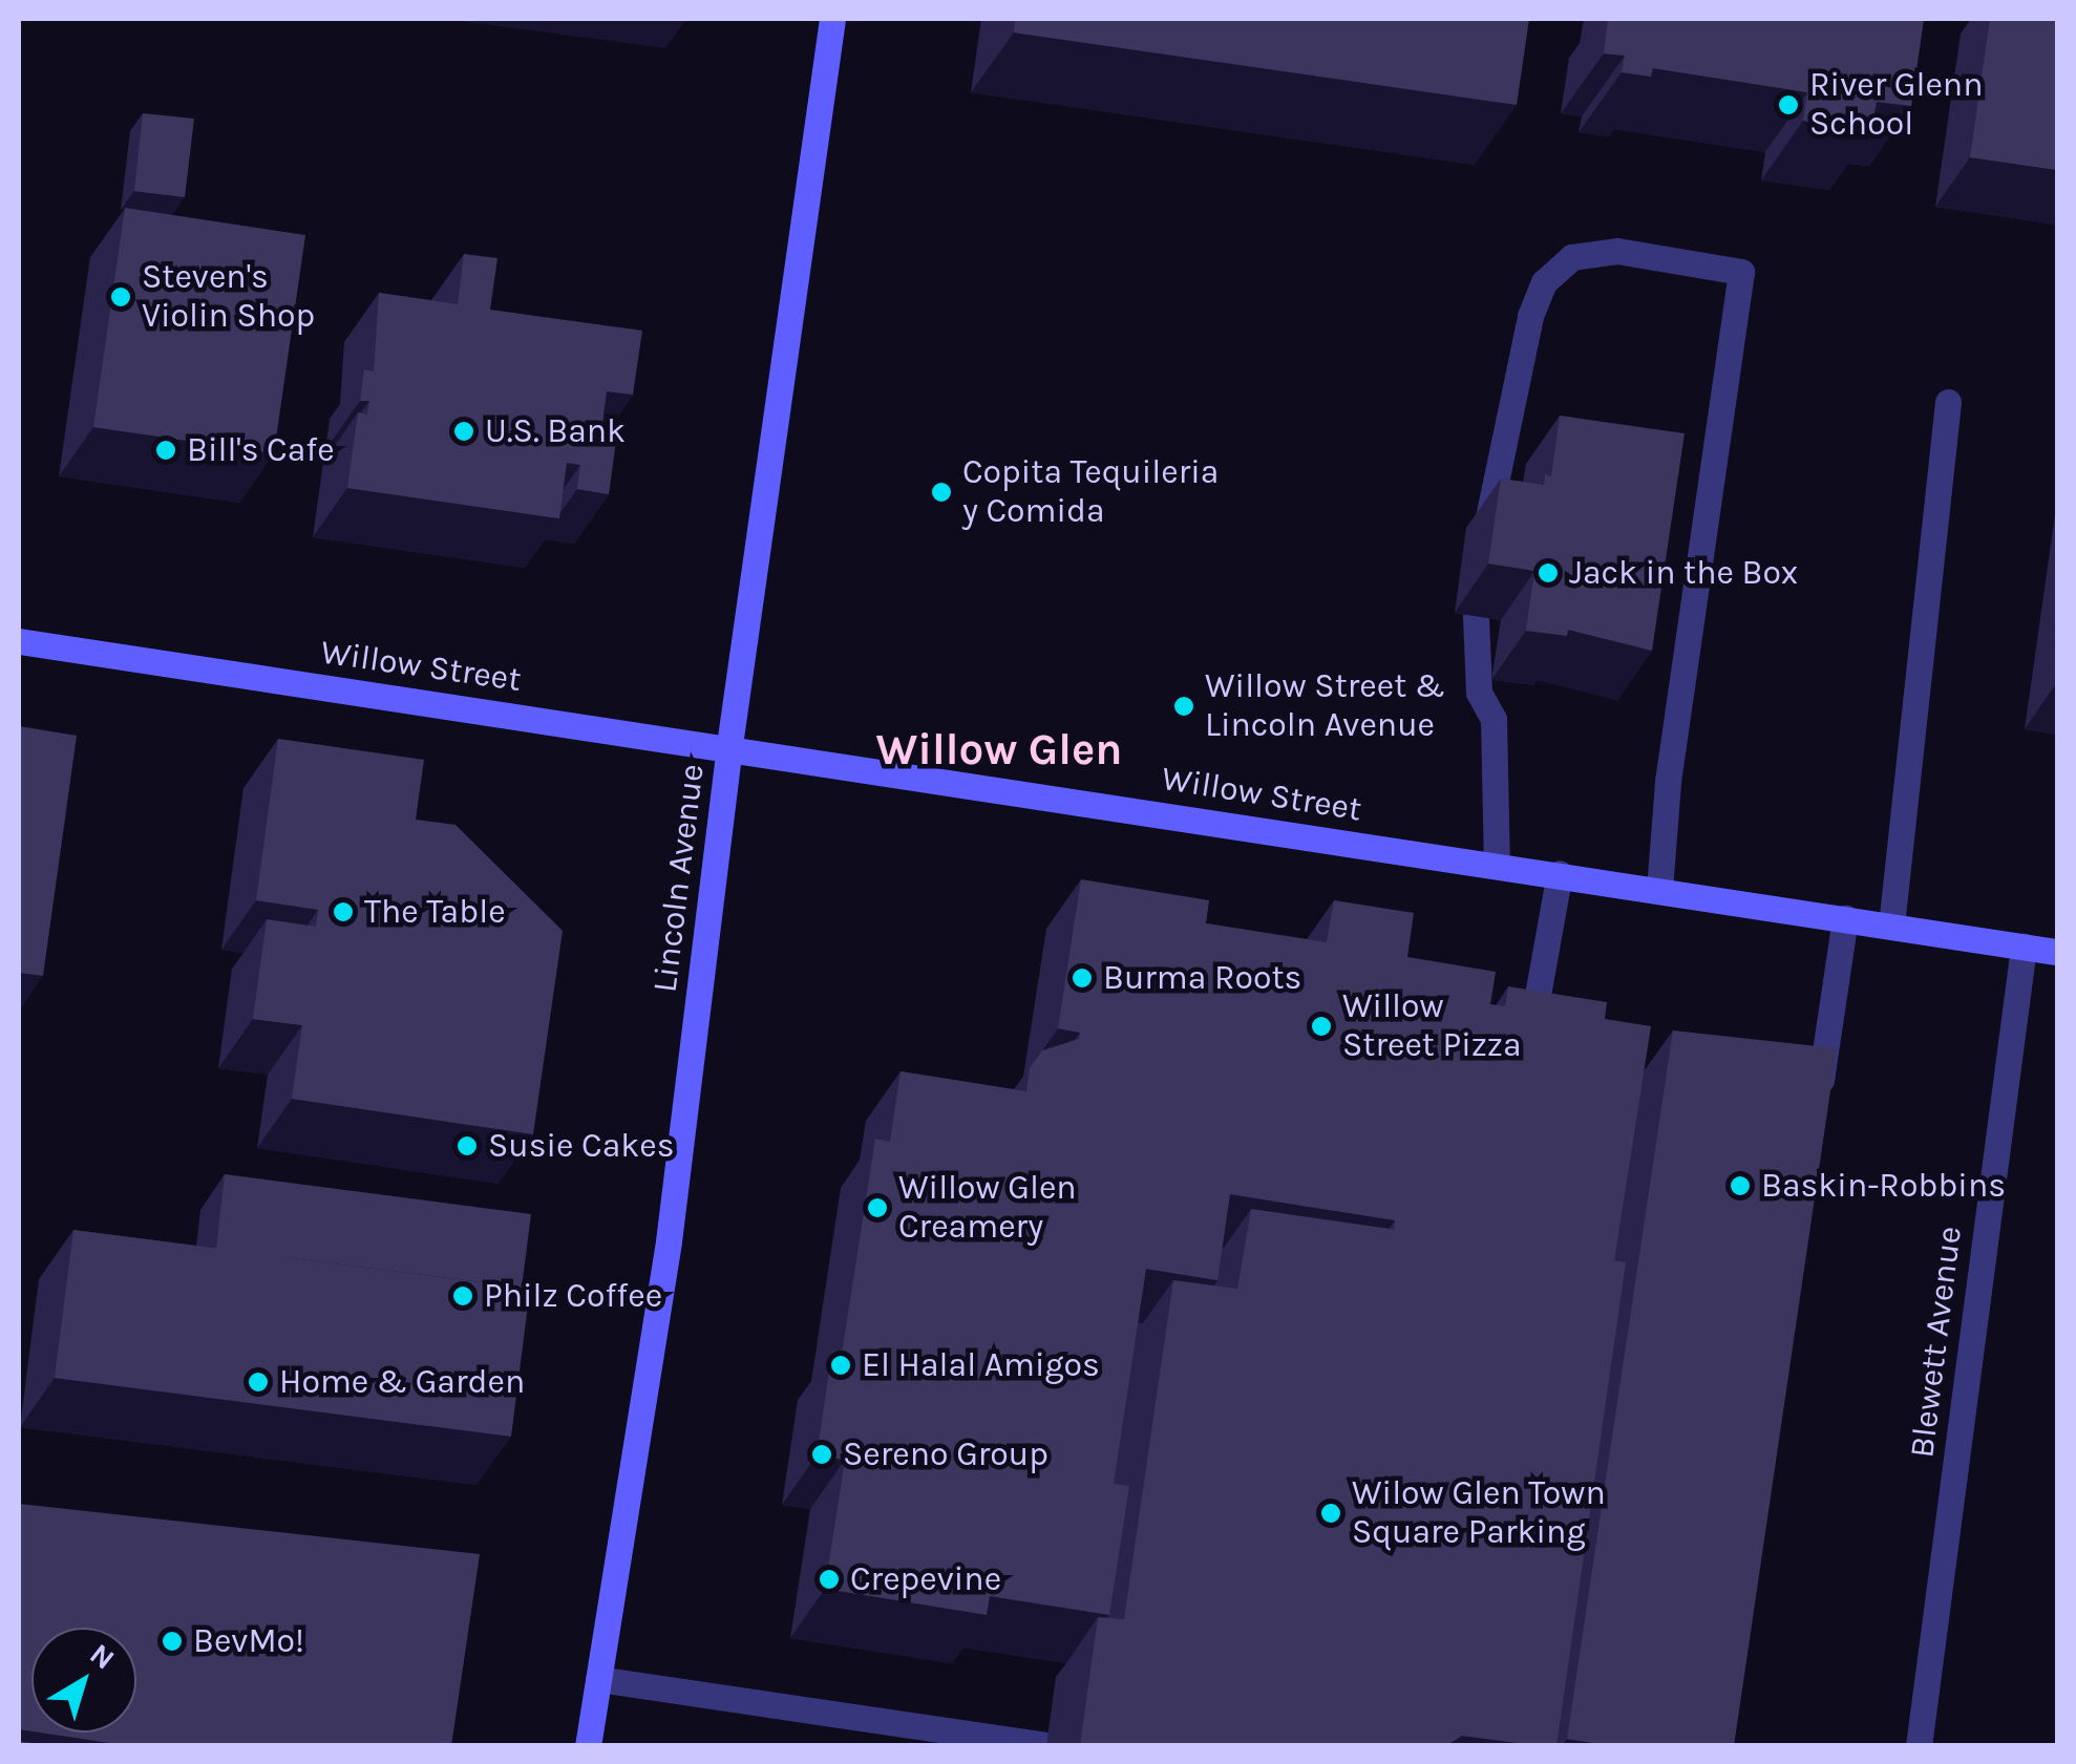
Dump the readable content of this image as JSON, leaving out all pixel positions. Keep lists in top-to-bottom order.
{
  "streets": {
    "main road": ["Willow Street", "Lincoln Avenue"],
    "street": ["Blewett Avenue"]
  },
  "crossings": [
    ["Willow Street", "Lincoln Avenue"],
    ["Willow Street", "Blewett Avenue"]
  ],
  "districts": ["Willow Glen"],
  "places": [
    "River Glenn School",
    "Steven's Violin Shop",
    "U.S. Bank",
    "Bill's Cafe",
    "Copita Tequileria y Comida",
    "Jack in the Box",
    "Willow Street & Lincoln Avenue",
    "The Table",
    "Burma Roots",
    "Willow Street Pizza",
    "Susie Cakes",
    "Baskin-Robbins",
    "Willow Glen Creamery",
    "Philz Coffee",
    "El Halal Amigos",
    "Home & Garden",
    "Sereno Group",
    "Wilow Glen Town Square Parking",
    "Crepevine",
    "BevMo!"
  ],
  "north": "top right"
}
